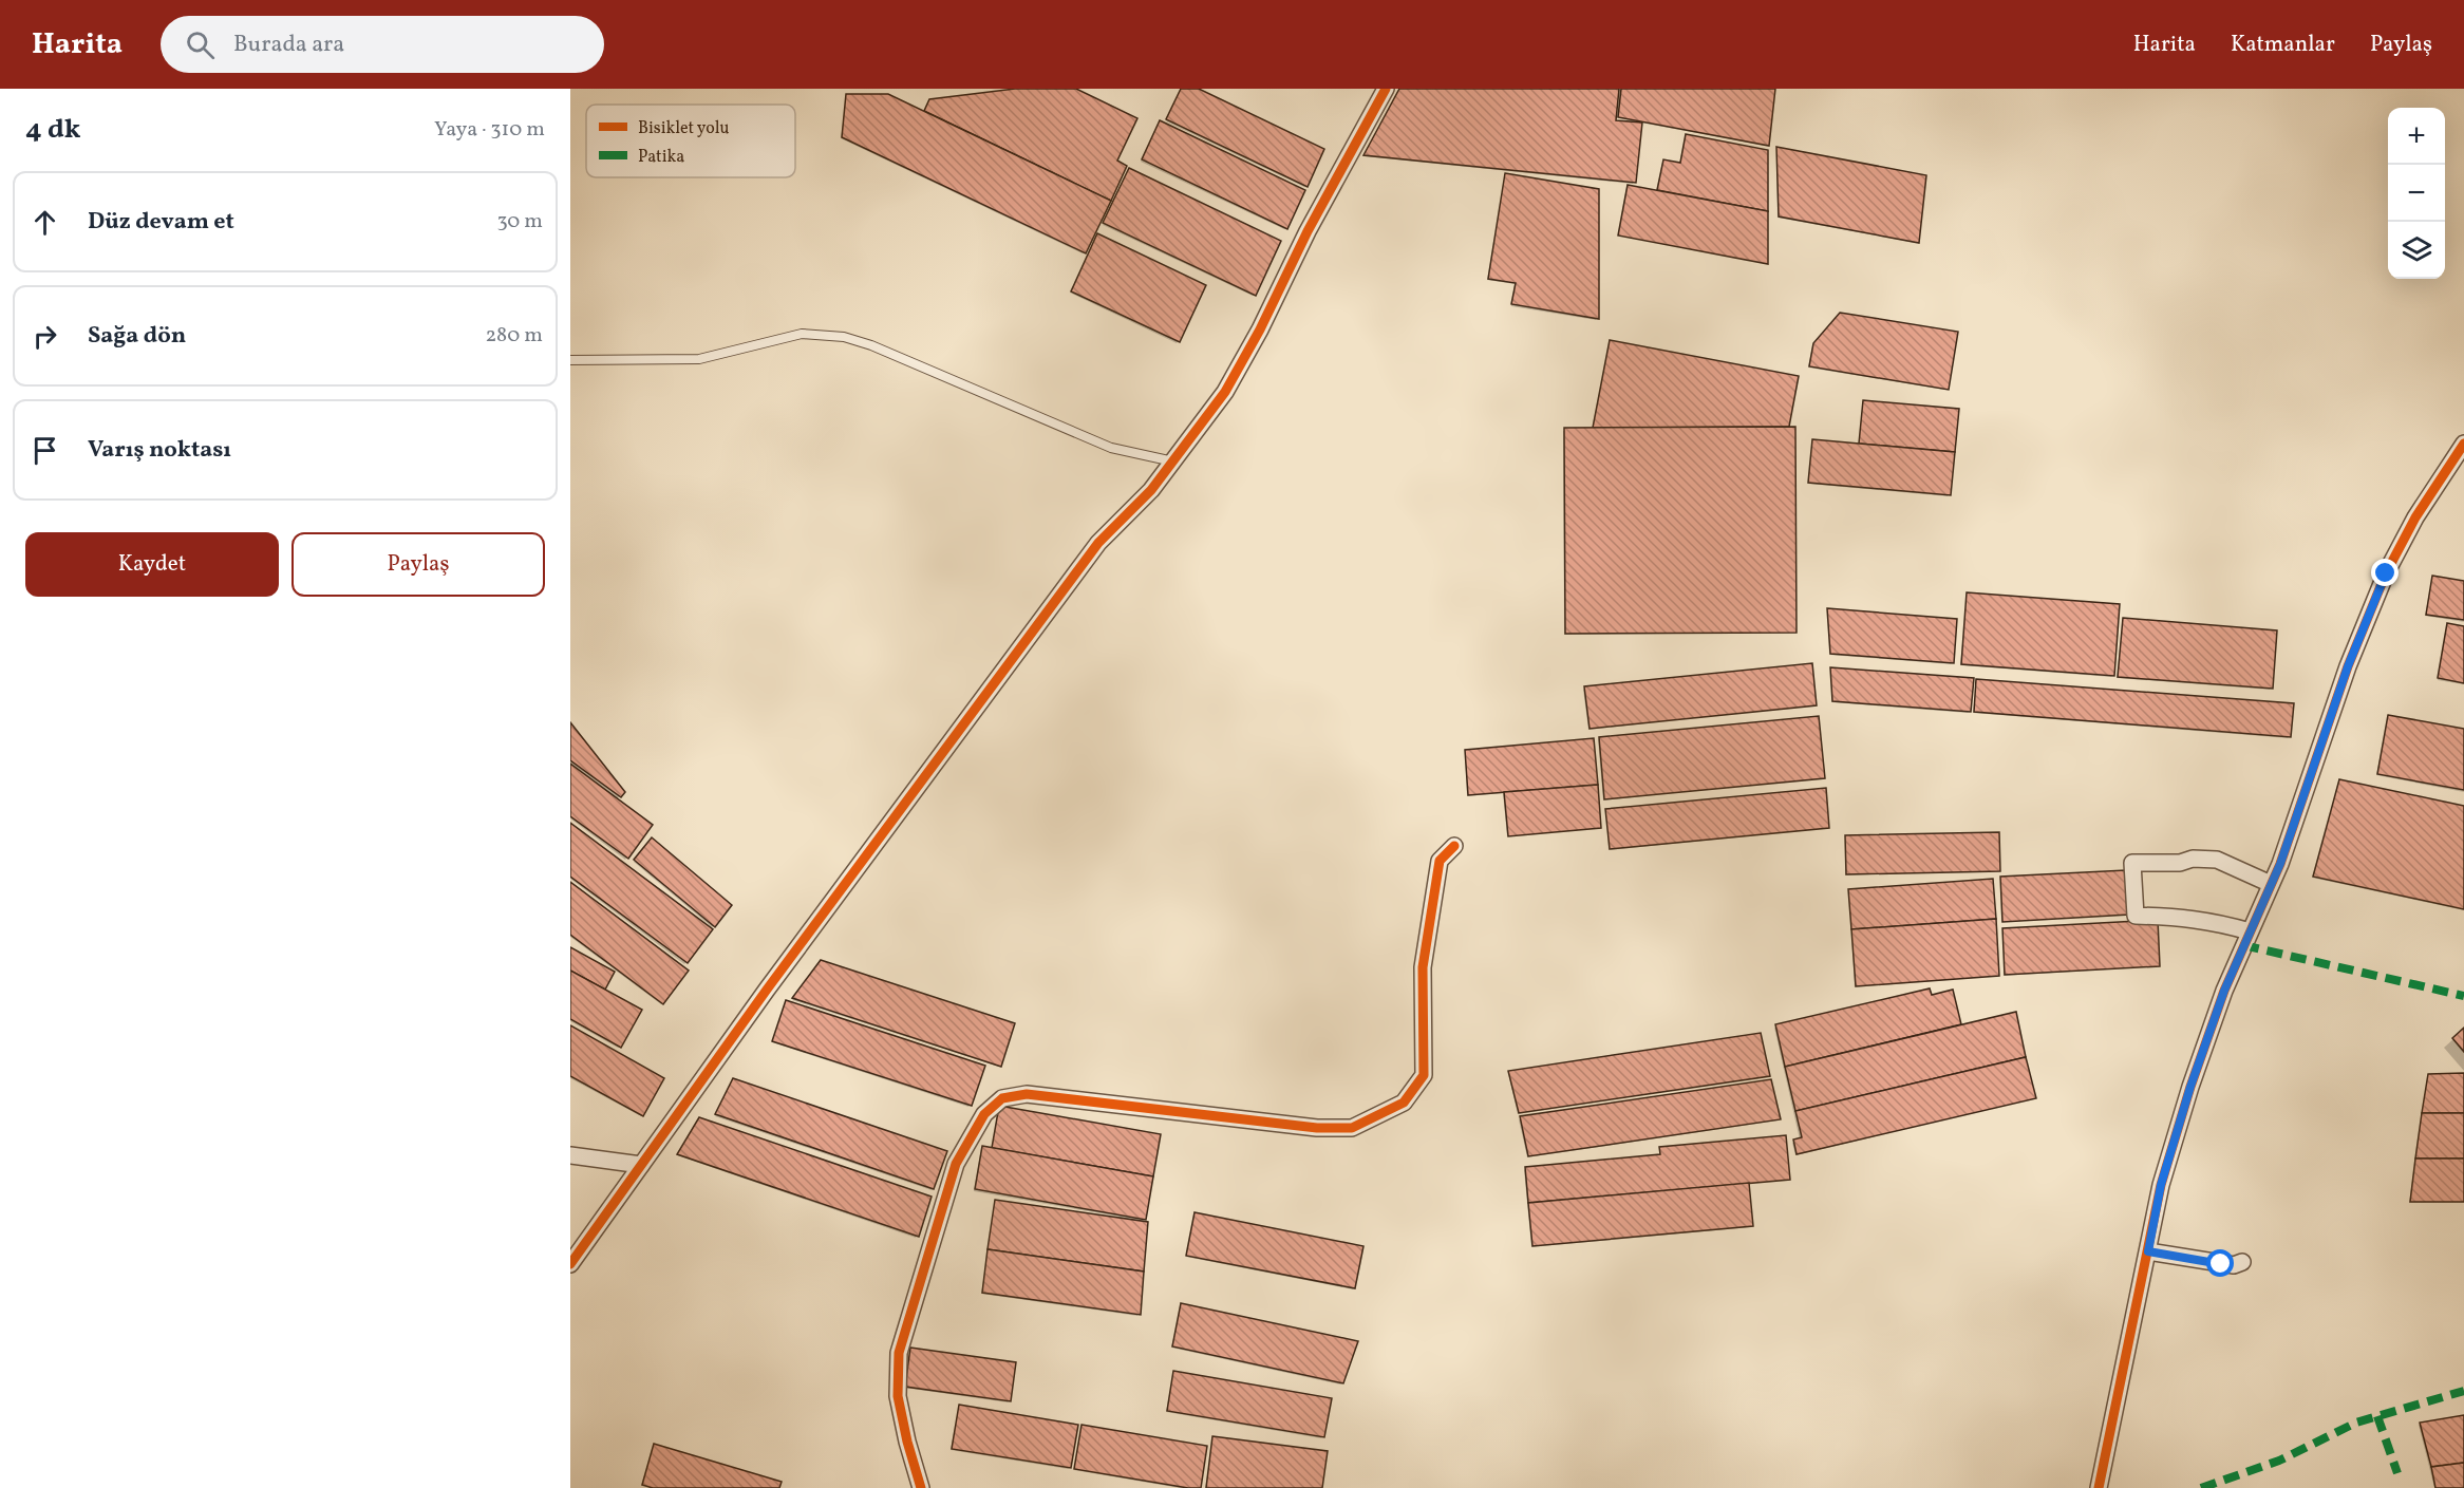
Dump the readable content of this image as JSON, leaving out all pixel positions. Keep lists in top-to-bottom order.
{
  "legend": ["Bisiklet yolu", "Patika"],
  "page": {
    "header": "Harita",
    "search": "Burada ara",
    "nav": ["Harita", "Katmanlar", "Paylaş"],
    "heading": ["4 dk", "Yaya · 310 m"],
    "map_buttons": ["+", "−"],
    "list": [
      ["Düz devam et", "30 m"],
      ["Sağa dön", "280 m"],
      "Varış noktası"
    ],
    "buttons": ["Kaydet", "Paylaş"]
  }
}
